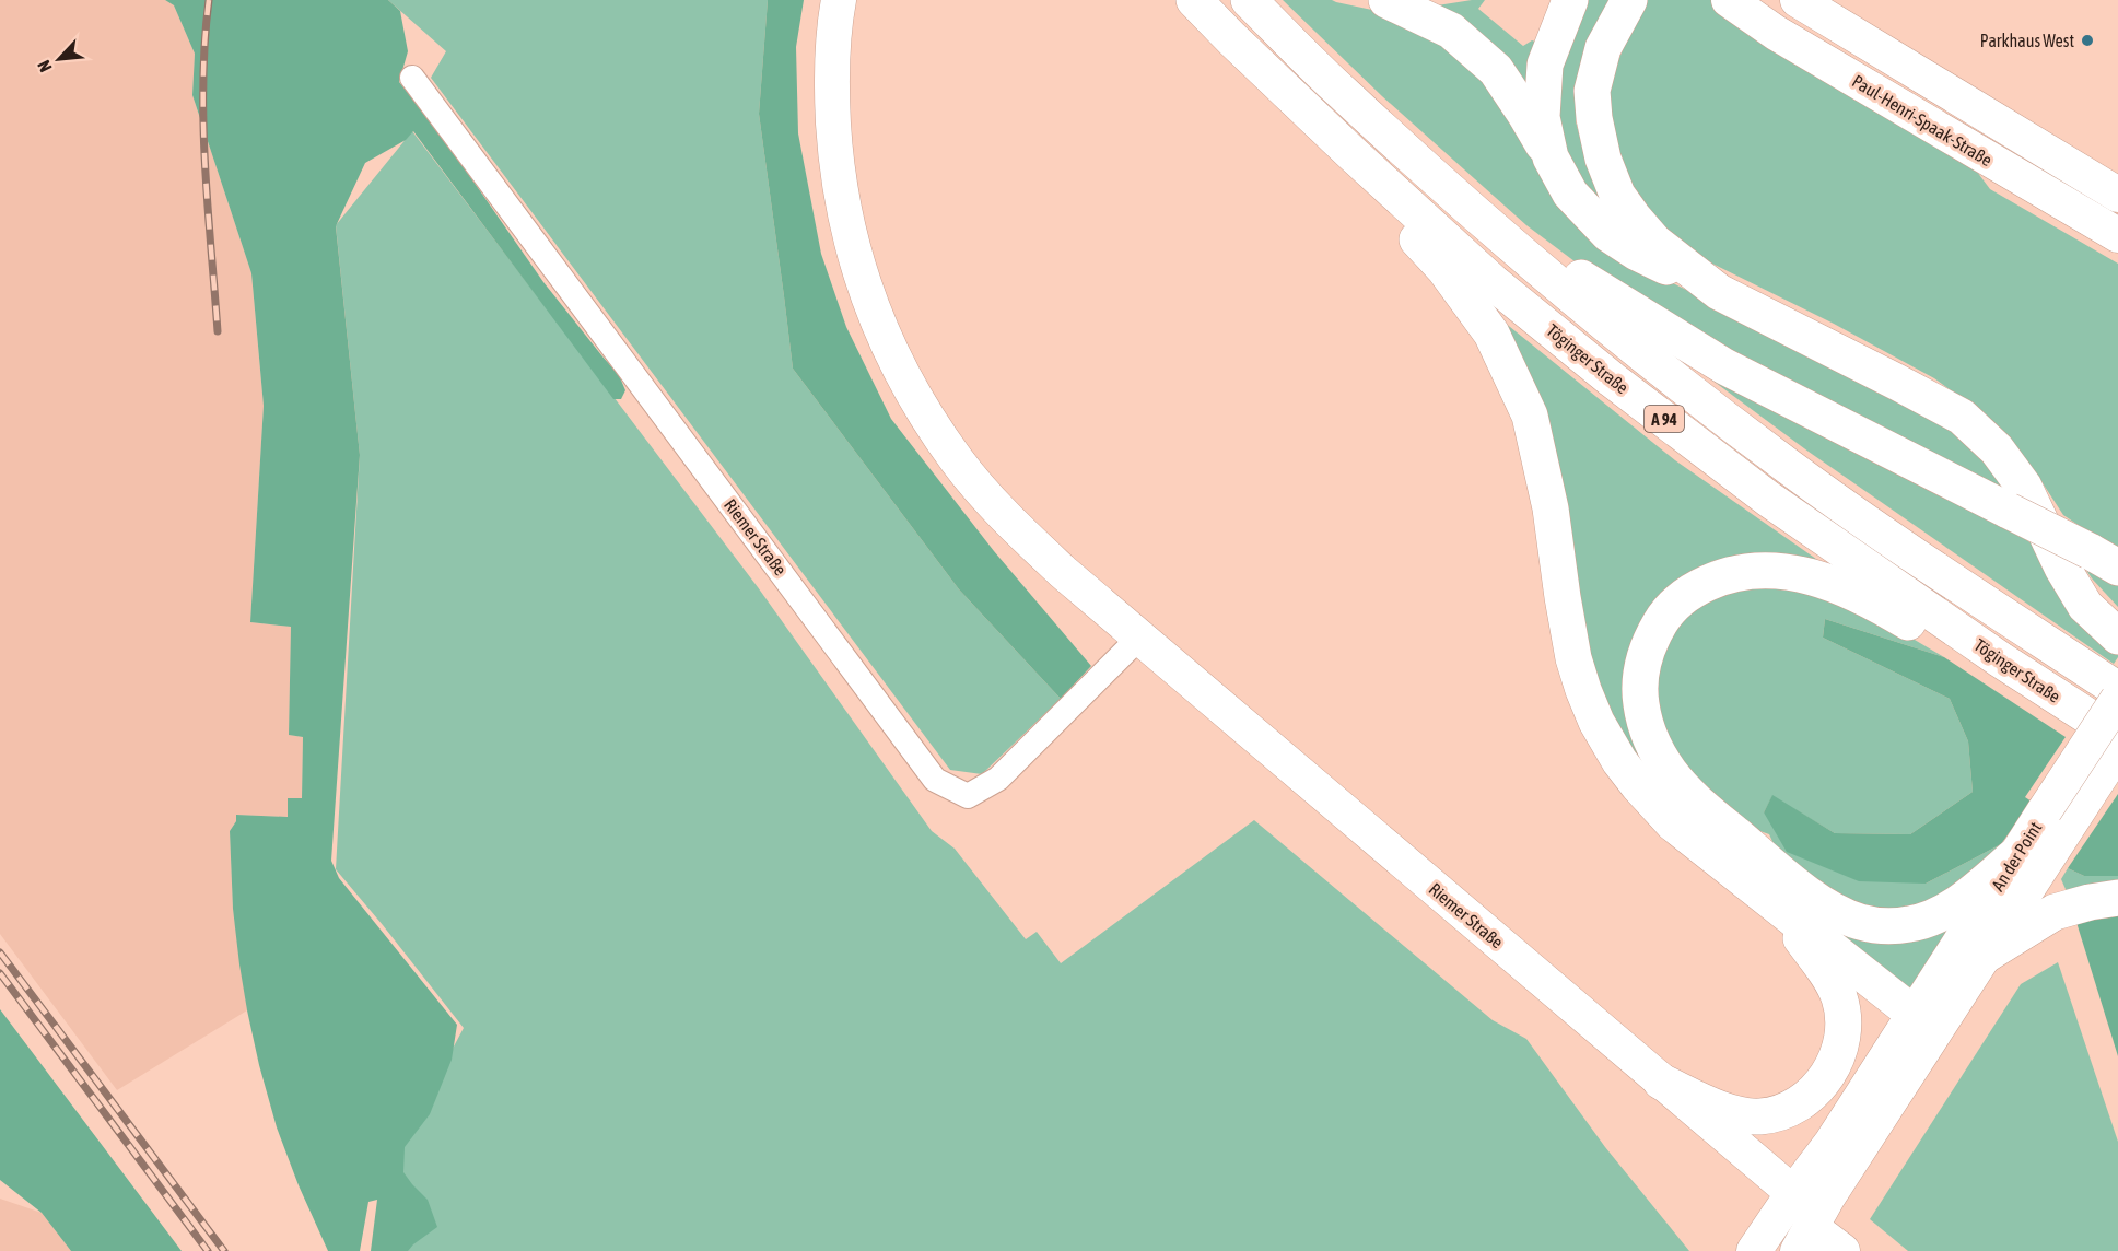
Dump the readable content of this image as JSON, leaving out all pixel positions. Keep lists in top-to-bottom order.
{
  "streets": {
    "highway": ["Töginger Straße", "A 94"],
    "street": ["Paul-Henri-Spaak-Straße", "Riemer Straße", "An der Point"]
  },
  "crossings": [
    ["Riemer Straße", "An der Point"]
  ],
  "places": ["Parkhaus West"],
  "north": "bottom left"
}
